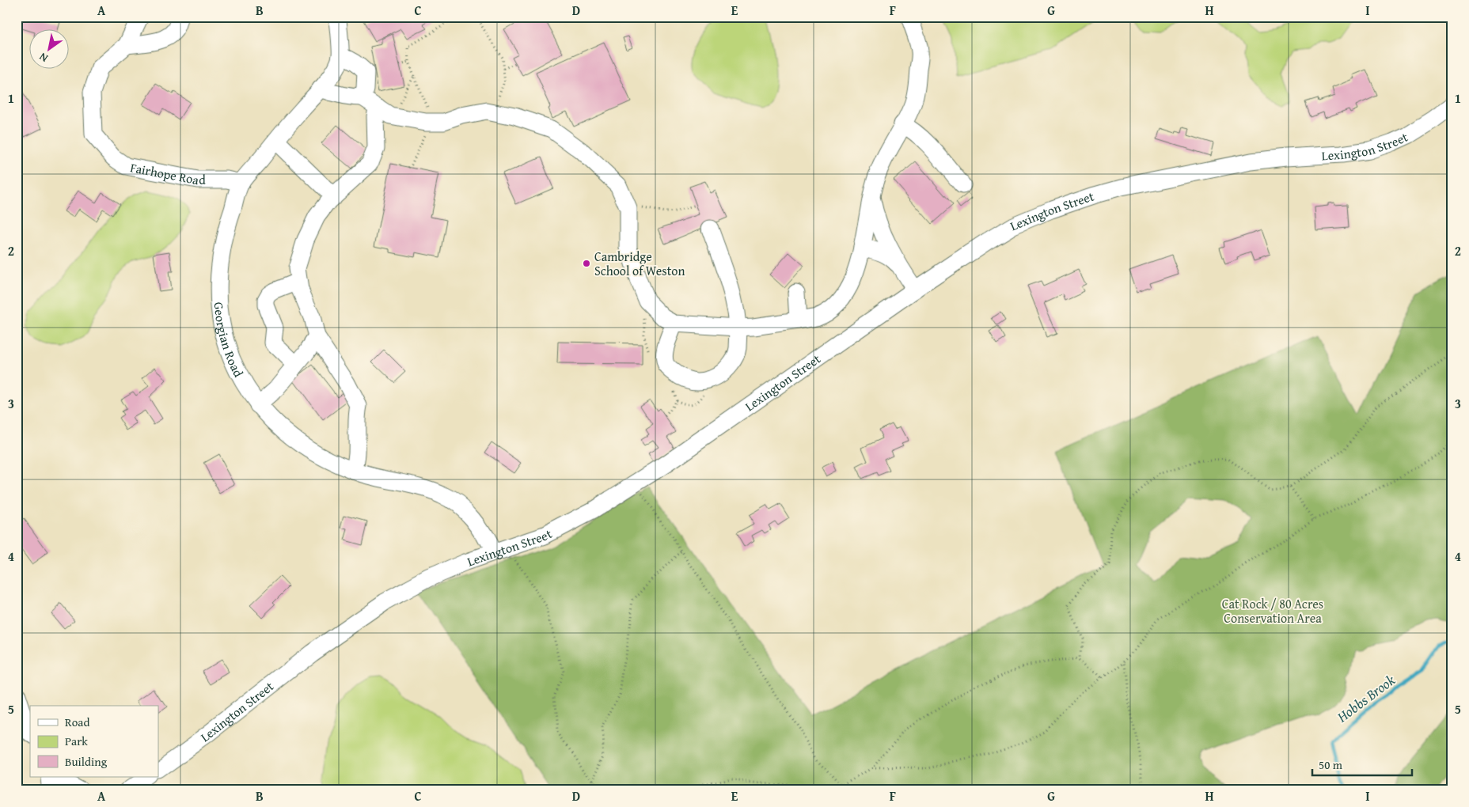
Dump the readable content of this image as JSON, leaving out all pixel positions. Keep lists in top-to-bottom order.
{
  "streets": {
    "street": ["Lexington Street", "Fairhope Road", "Georgian Road"]
  },
  "crossings": [
    ["Lexington Street", "Georgian Road"],
    ["Fairhope Road", "Georgian Road"]
  ],
  "water": ["Hobbs Brook"],
  "parks": ["Cat Rock / 80 Acres Conservation Area"],
  "places": ["Cambridge School of Weston"],
  "legend": ["Road", "Park", "Building"],
  "scale_bar": "50 m",
  "north": "bottom left",
  "grid": {
    "columns": [
      "A",
      "B",
      "C",
      "D",
      "E",
      "F",
      "G",
      "H",
      "I"
    ],
    "rows": [
      "1",
      "2",
      "3",
      "4",
      "5"
    ]
  }
}
